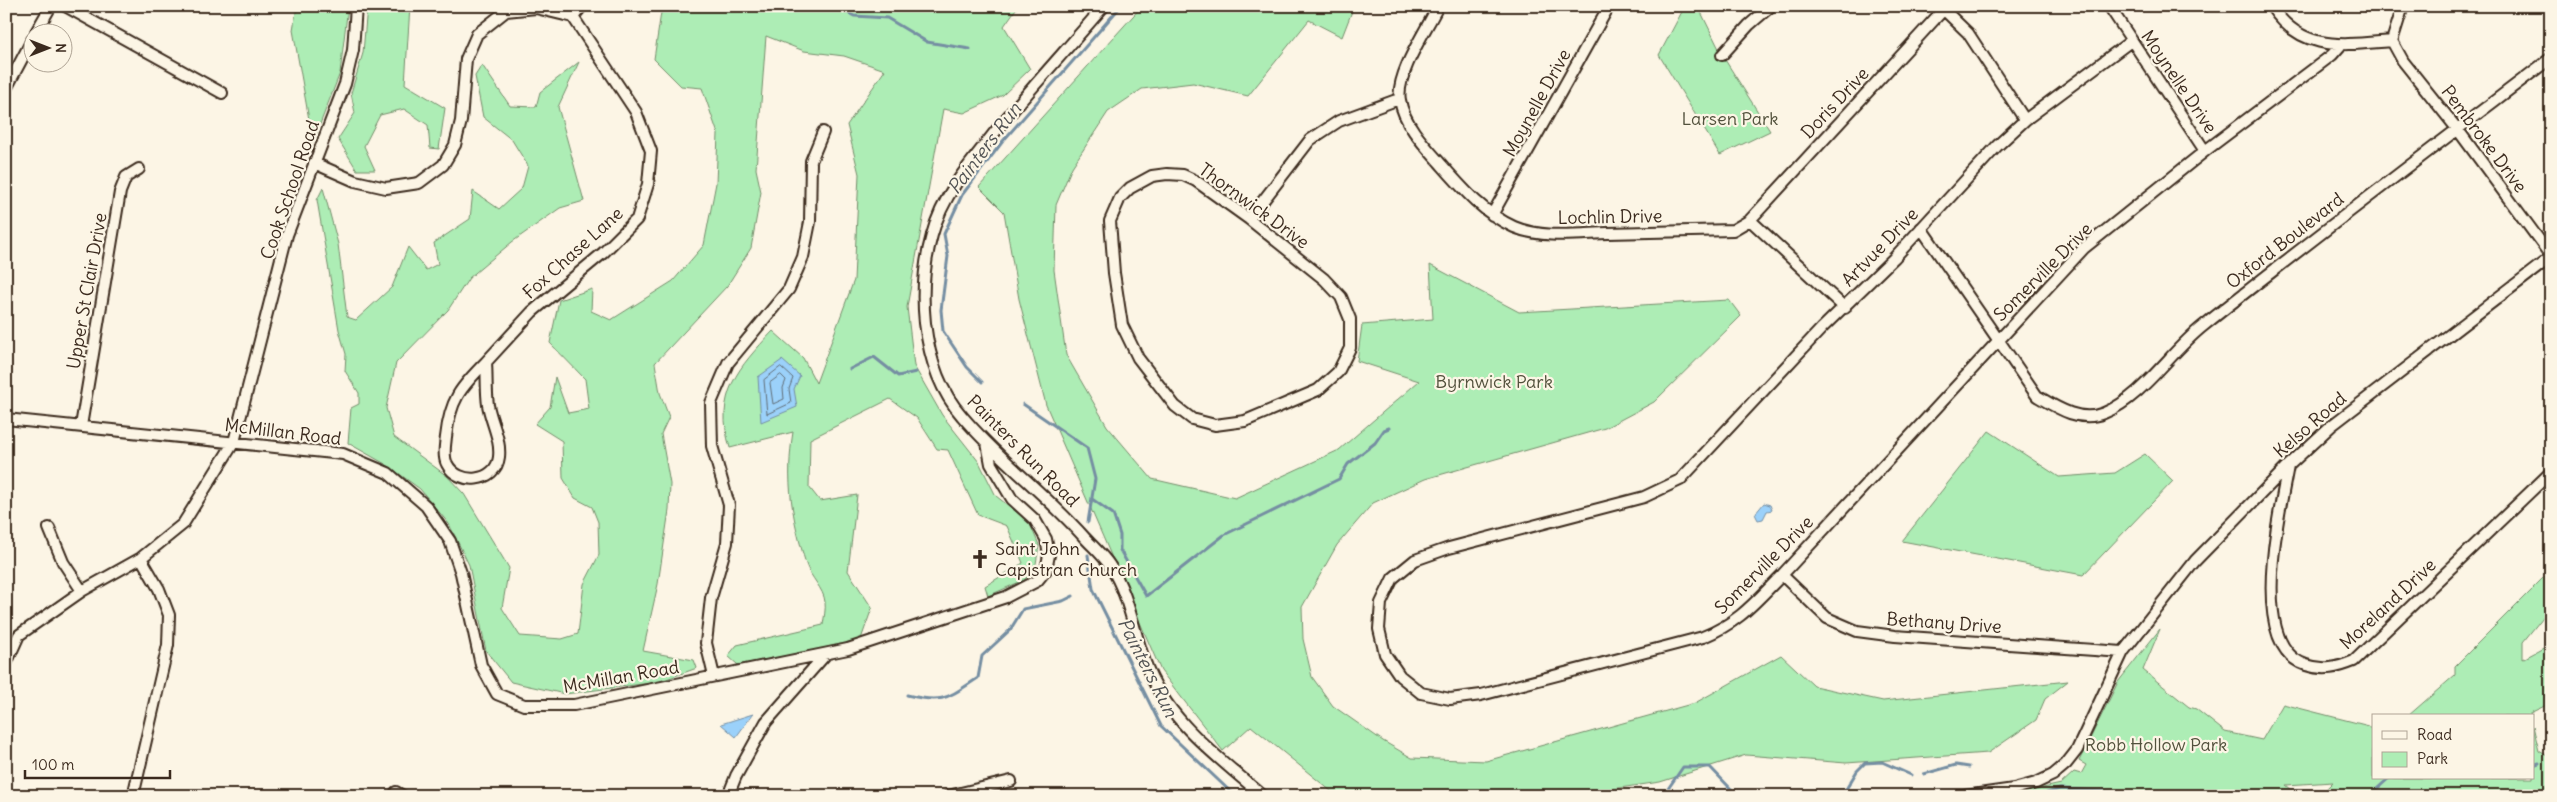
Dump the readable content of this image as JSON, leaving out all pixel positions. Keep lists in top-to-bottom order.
{
  "streets": {
    "street": [
      "Moynelle Drive",
      "Doris Drive",
      "Pembroke Drive",
      "Cook School Road",
      "Thornwick Drive",
      "Lochlin Drive",
      "Oxford Boulevard",
      "Artvue Drive",
      "Fox Chase Lane",
      "Somerville Drive",
      "Upper St Clair Drive",
      "Kelso Road",
      "McMillan Road",
      "Painters Run Road",
      "Moreland Drive",
      "Bethany Drive"
    ]
  },
  "crossings": [
    ["Moynelle Drive", "Lochlin Drive"],
    ["Moynelle Drive", "Artvue Drive"],
    ["Moynelle Drive", "Somerville Drive"],
    ["Doris Drive", "Lochlin Drive"],
    ["Pembroke Drive", "Oxford Boulevard"],
    ["Pembroke Drive", "Kelso Road"],
    ["Cook School Road", "McMillan Road"],
    ["Oxford Boulevard", "Somerville Drive"],
    ["Artvue Drive", "Somerville Drive"],
    ["Somerville Drive", "Bethany Drive"],
    ["Upper St Clair Drive", "McMillan Road"],
    ["Kelso Road", "Moreland Drive"],
    ["Kelso Road", "Bethany Drive"],
    ["McMillan Road", "Painters Run Road"]
  ],
  "water": ["Painters Run"],
  "parks": ["Larsen Park", "Byrnwick Park", "Robb Hollow Park"],
  "places": {
    "church": ["Saint John Capistran Church"]
  },
  "legend": ["Road", "Park"],
  "scale_bar": "100 m",
  "north": "right"
}
